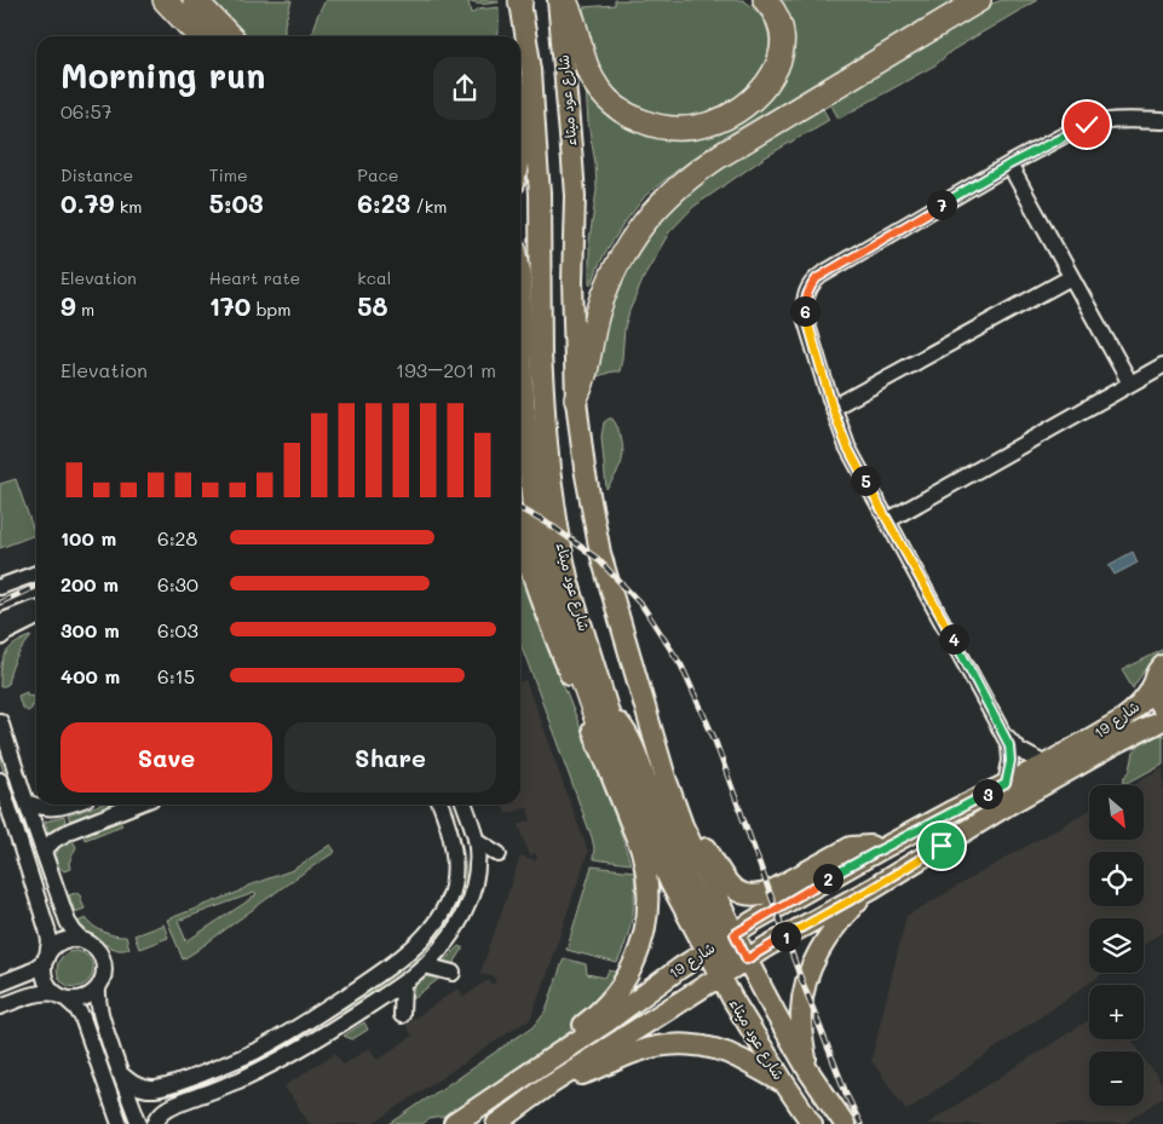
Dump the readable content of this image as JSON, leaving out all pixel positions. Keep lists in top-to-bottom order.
{
  "streets": {
    "main road": ["شارع عود ميثاء", "شارع 19"]
  },
  "crossings": [
    ["شارع عود ميثاء", "شارع 19"]
  ],
  "north": "bottom right",
  "page": {
    "heading": ["Morning run", "06:57"],
    "stats": [
      ["Distance", "0.79 km"],
      ["Time", "5:03"],
      ["Pace", "6:23 /km"],
      ["Elevation", "9 m"],
      ["Heart rate", "170 bpm"],
      ["kcal", "58"]
    ],
    "pins": [
      "7",
      "6",
      "5",
      "4",
      "3",
      "2",
      "1"
    ],
    "chart": ["Elevation", "193–201 m"],
    "list": [
      {
        "name": "100 m",
        "note": "6:28"
      },
      {
        "name": "200 m",
        "note": "6:30"
      },
      {
        "name": "300 m",
        "note": "6:03"
      },
      {
        "name": "400 m",
        "note": "6:15"
      }
    ],
    "buttons": ["Save", "Share"],
    "map_buttons": ["+", "−"]
  }
}
